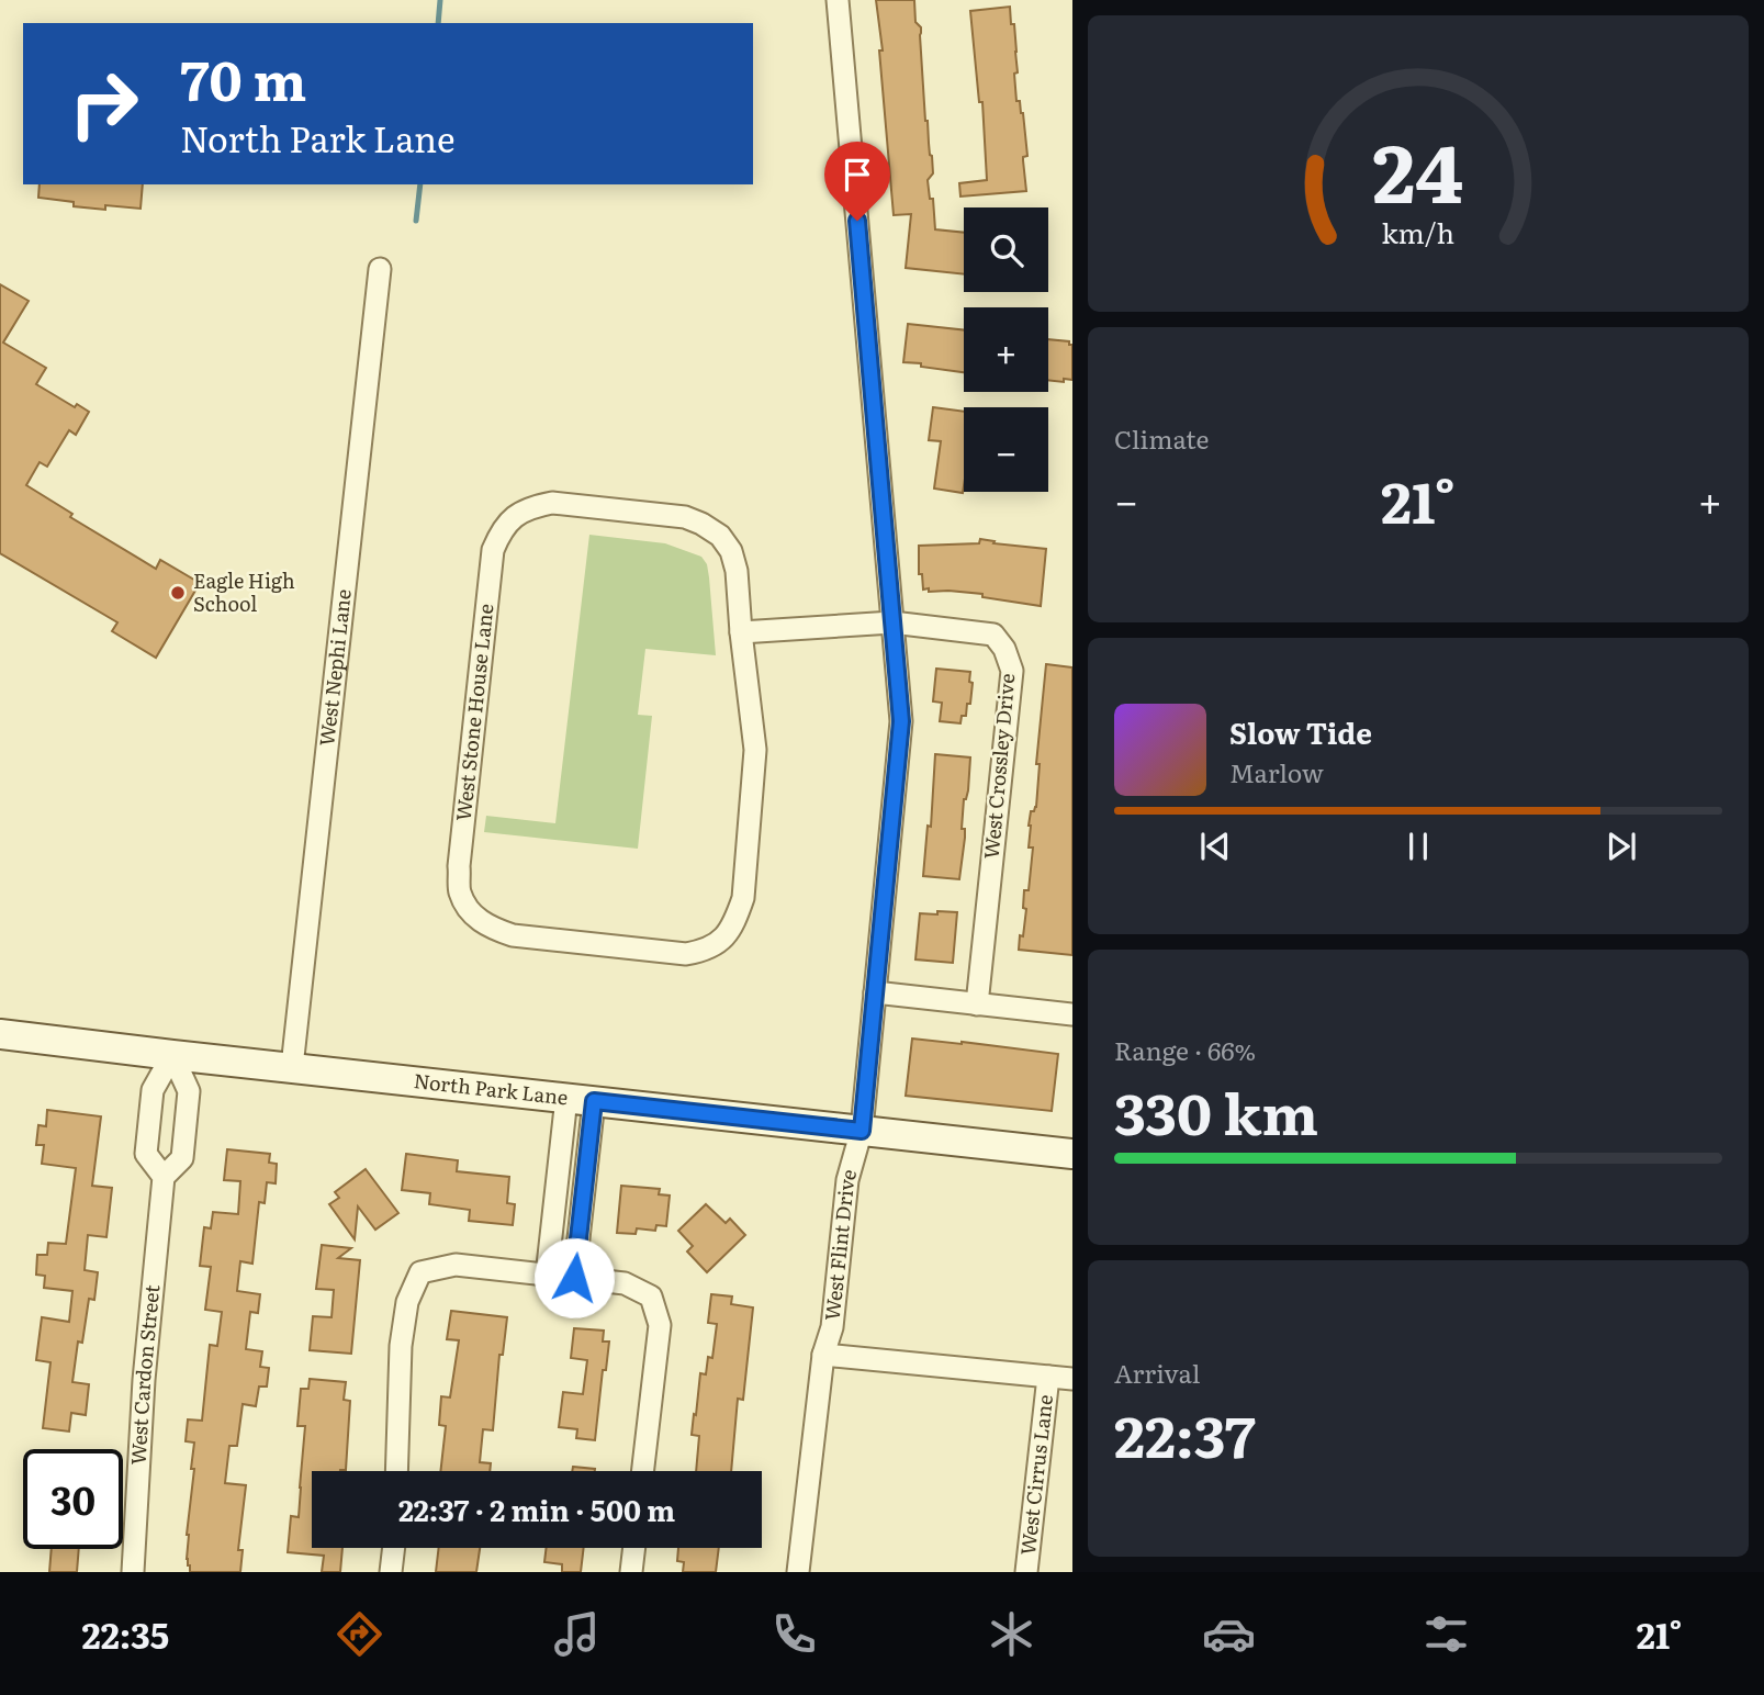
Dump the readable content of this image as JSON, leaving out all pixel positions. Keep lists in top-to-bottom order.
{
  "streets": {
    "street": [
      "West Nephi Lane",
      "West Stone House Lane",
      "West Crossley Drive",
      "North Park Lane",
      "West Flint Drive",
      "West Cardon Street",
      "West Cirrus Lane"
    ]
  },
  "crossings": [
    ["West Nephi Lane", "North Park Lane"],
    ["West Crossley Drive", "West Flint Drive"],
    ["North Park Lane", "West Flint Drive"],
    ["North Park Lane", "West Cardon Street"]
  ],
  "places": ["Eagle High School"],
  "page": {
    "turn": ["70 m", "North Park Lane"],
    "map_buttons": ["+", "−"],
    "tile": [
      "Climate",
      ["Range · 66%", "330 km"],
      ["Arrival", "22:37"]
    ],
    "heat": ["−", "21°", "+"],
    "song": ["Slow Tide", "Marlow"],
    "limit": "30",
    "trip": "22:37 · 2 min · 500 m",
    "tabs": ["22:35", "21°"],
    "gauge": ["24", "km/h"]
  }
}
